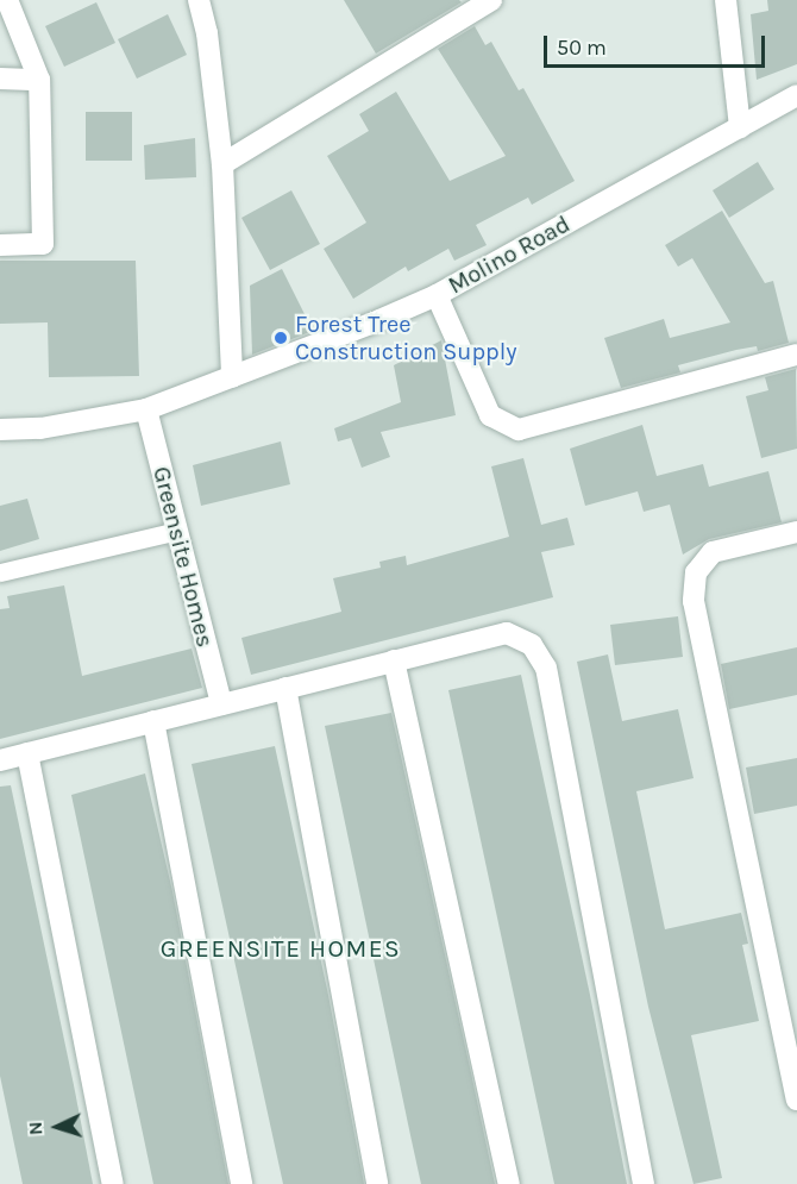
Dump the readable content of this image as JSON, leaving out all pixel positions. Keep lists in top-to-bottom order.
{
  "streets": {
    "street": ["Molino Road", "Greensite Homes"]
  },
  "crossings": [
    ["Molino Road", "Greensite Homes"]
  ],
  "districts": ["GREENSITE HOMES"],
  "places": ["Forest Tree Construction Supply"],
  "scale_bar": "50 m",
  "north": "left"
}
